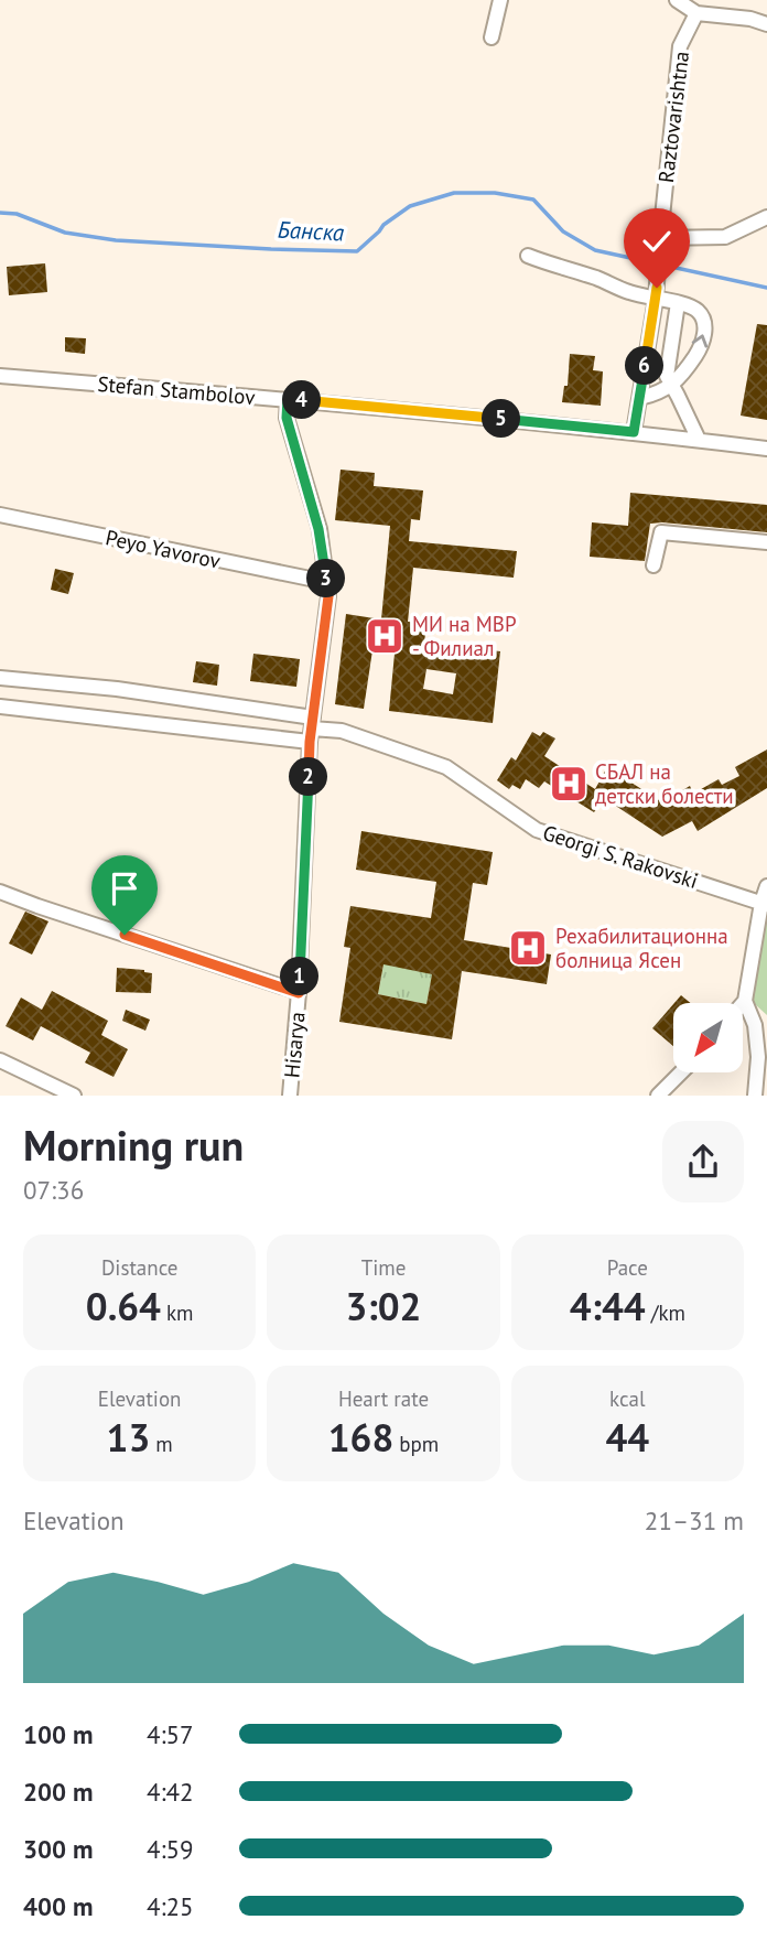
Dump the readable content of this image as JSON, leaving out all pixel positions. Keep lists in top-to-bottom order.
{
  "streets": {
    "street": [
      "Raztovarishtna",
      "Stefan Stambolov",
      "Peyo Yavorov",
      "Georgi S. Rakovski",
      "Hisarya"
    ]
  },
  "crossings": [
    ["Raztovarishtna", "Stefan Stambolov"],
    ["Stefan Stambolov", "Hisarya"],
    ["Peyo Yavorov", "Hisarya"],
    ["Georgi S. Rakovski", "Hisarya"]
  ],
  "water": ["Банска"],
  "places": {
    "hospital": ["МИ на МВР - Филиал", "СБАЛ на детски болести", "Рехабилитационна болница Ясен"]
  },
  "north": "bottom left",
  "page": {
    "pins": [
      "6",
      "4",
      "5",
      "3",
      "2",
      "1"
    ],
    "heading": ["Morning run", "07:36"],
    "stats": [
      ["Distance", "0.64 km"],
      ["Time", "3:02"],
      ["Pace", "4:44 /km"],
      ["Elevation", "13 m"],
      ["Heart rate", "168 bpm"],
      ["kcal", "44"]
    ],
    "chart": ["Elevation", "21–31 m"],
    "list": [
      {
        "name": "100 m",
        "note": "4:57"
      },
      {
        "name": "200 m",
        "note": "4:42"
      },
      {
        "name": "300 m",
        "note": "4:59"
      },
      {
        "name": "400 m",
        "note": "4:25"
      }
    ]
  }
}
